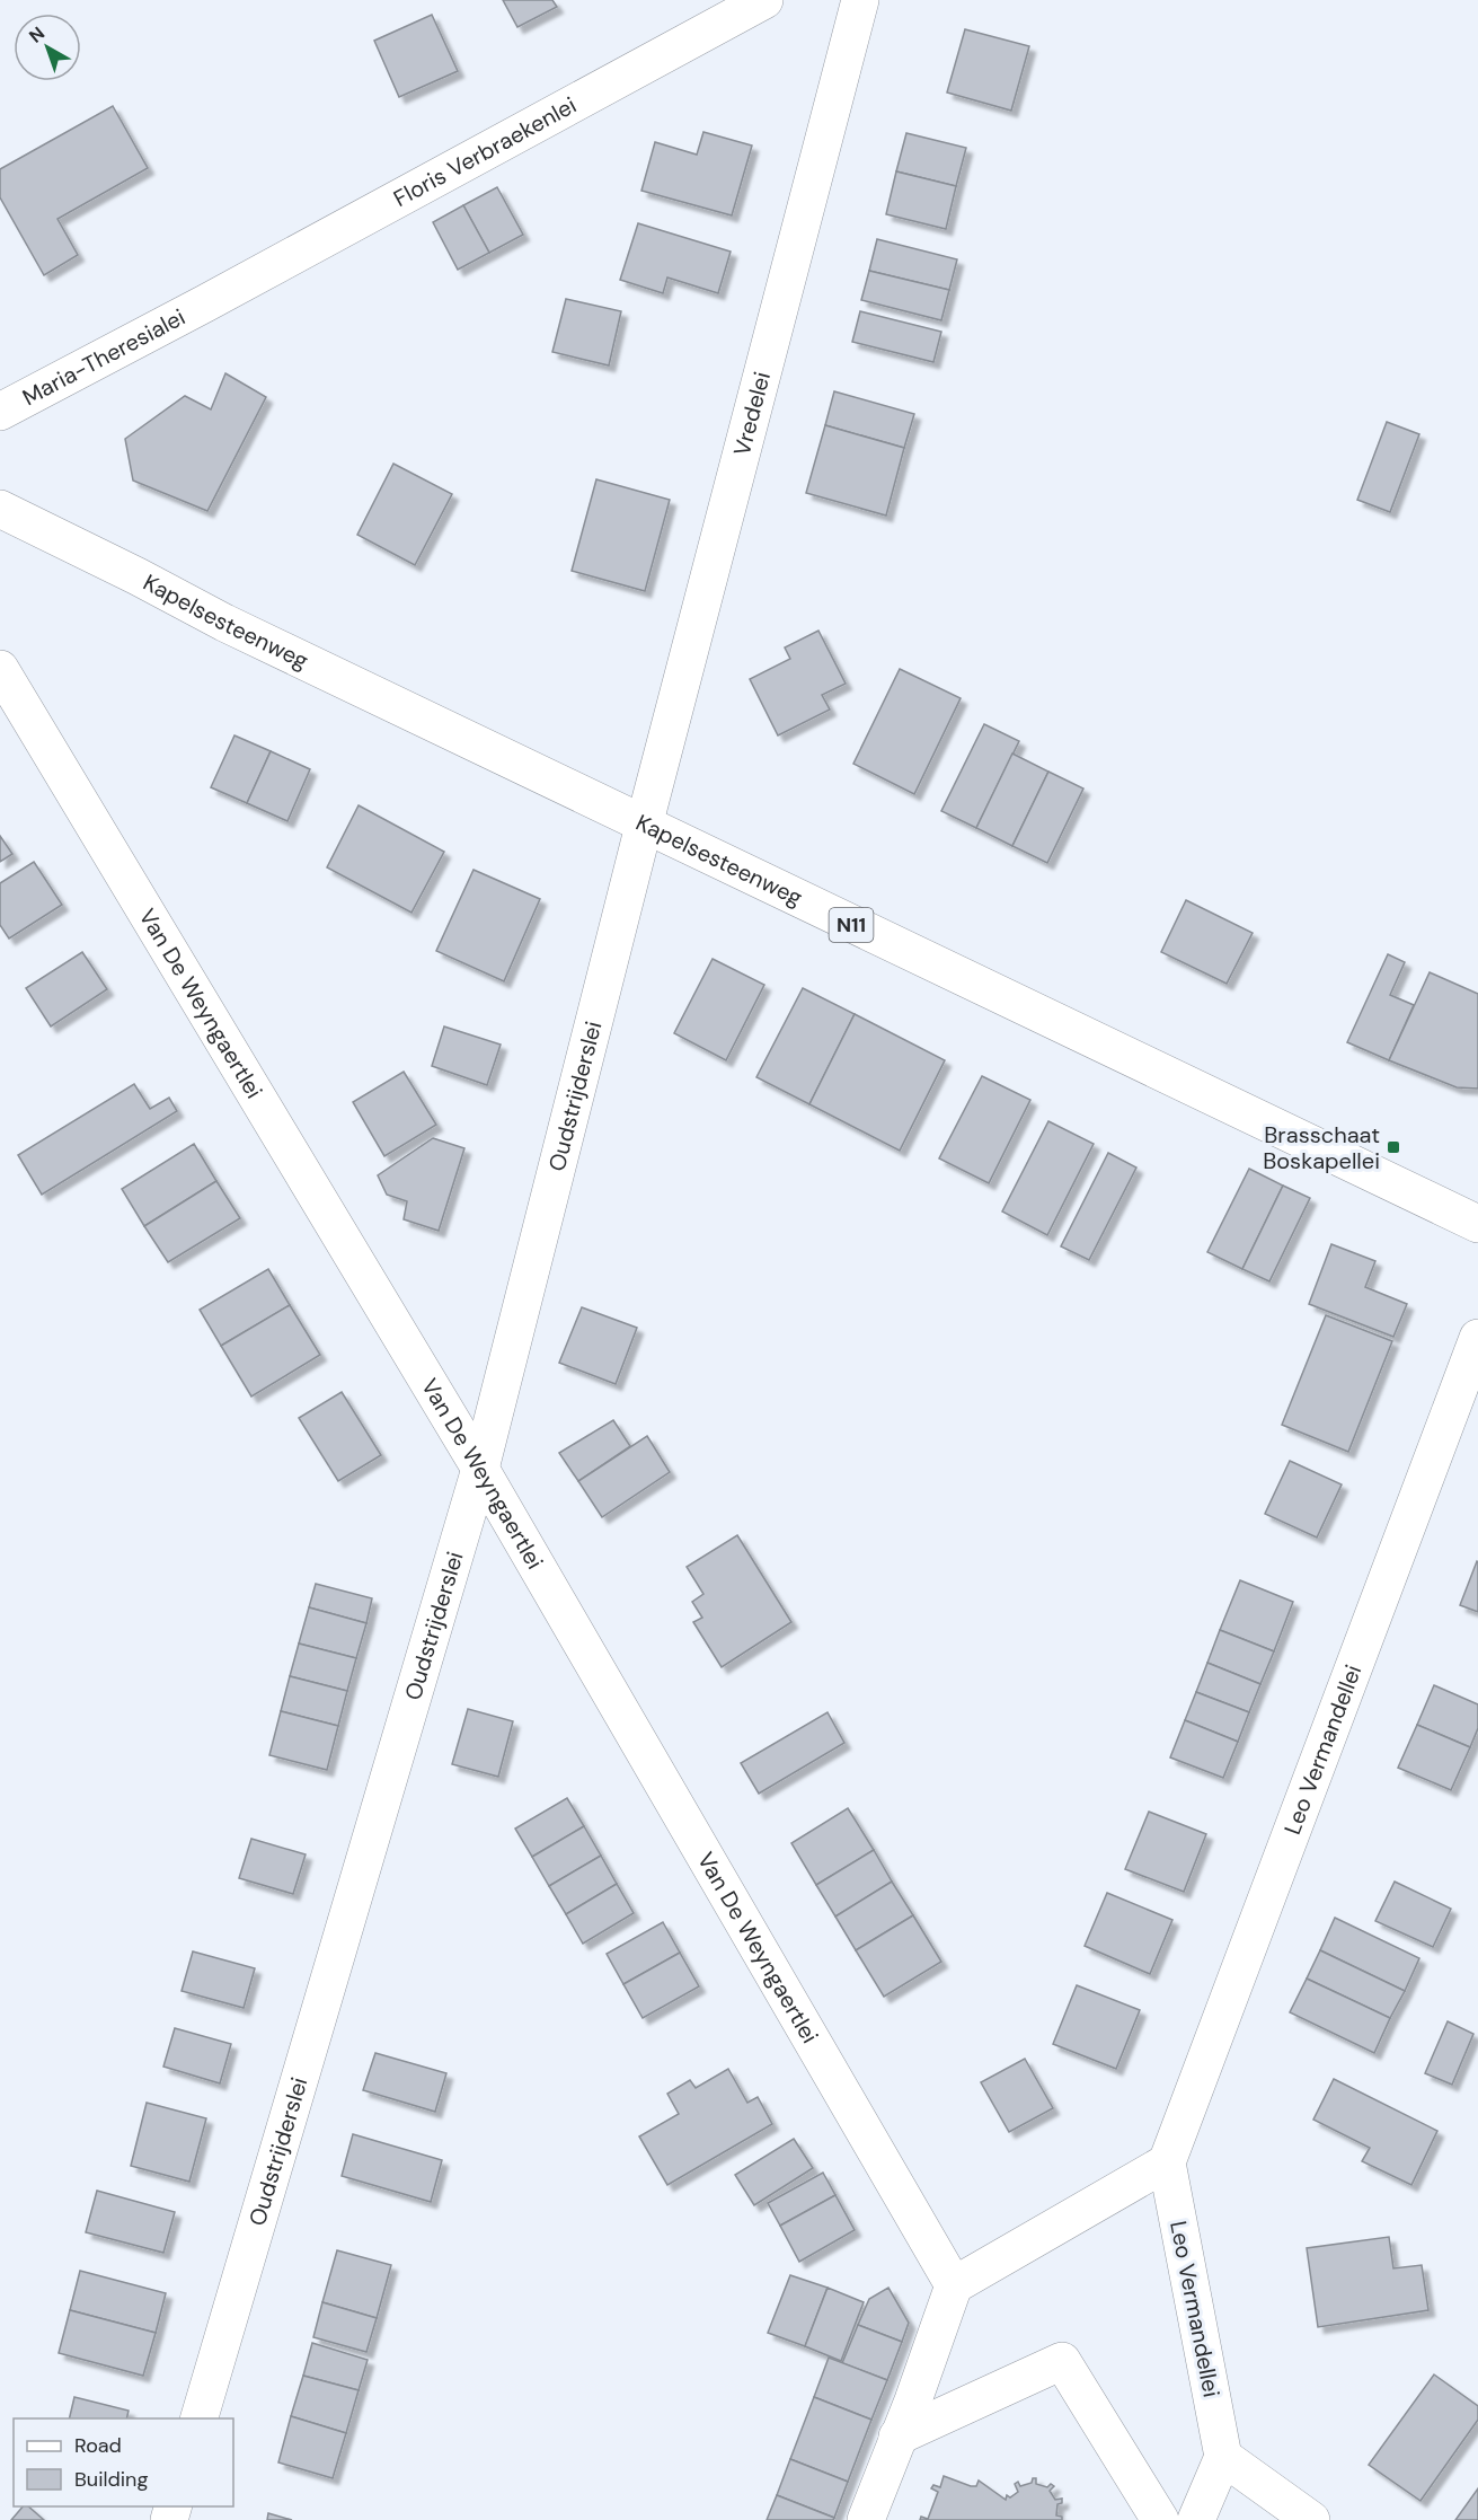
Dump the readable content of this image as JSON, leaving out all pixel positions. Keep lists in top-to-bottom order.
{
  "streets": {
    "street": [
      "Floris Verbraekenlei",
      "Maria-Theresialei",
      "Vredelei",
      "Kapelsesteenweg",
      "N11",
      "Van De Weyngaertlei",
      "Oudstrijderslei",
      "Leo Vermandellei"
    ]
  },
  "crossings": [
    ["Floris Verbraekenlei", "Maria-Theresialei"],
    ["Vredelei", "Kapelsesteenweg"],
    ["Vredelei", "Oudstrijderslei"],
    ["Kapelsesteenweg", "Oudstrijderslei"],
    ["Van De Weyngaertlei", "Oudstrijderslei"]
  ],
  "places": {
    "transit": ["Brasschaat Boskapellei"]
  },
  "legend": ["Road", "Building"],
  "north": "top left"
}
